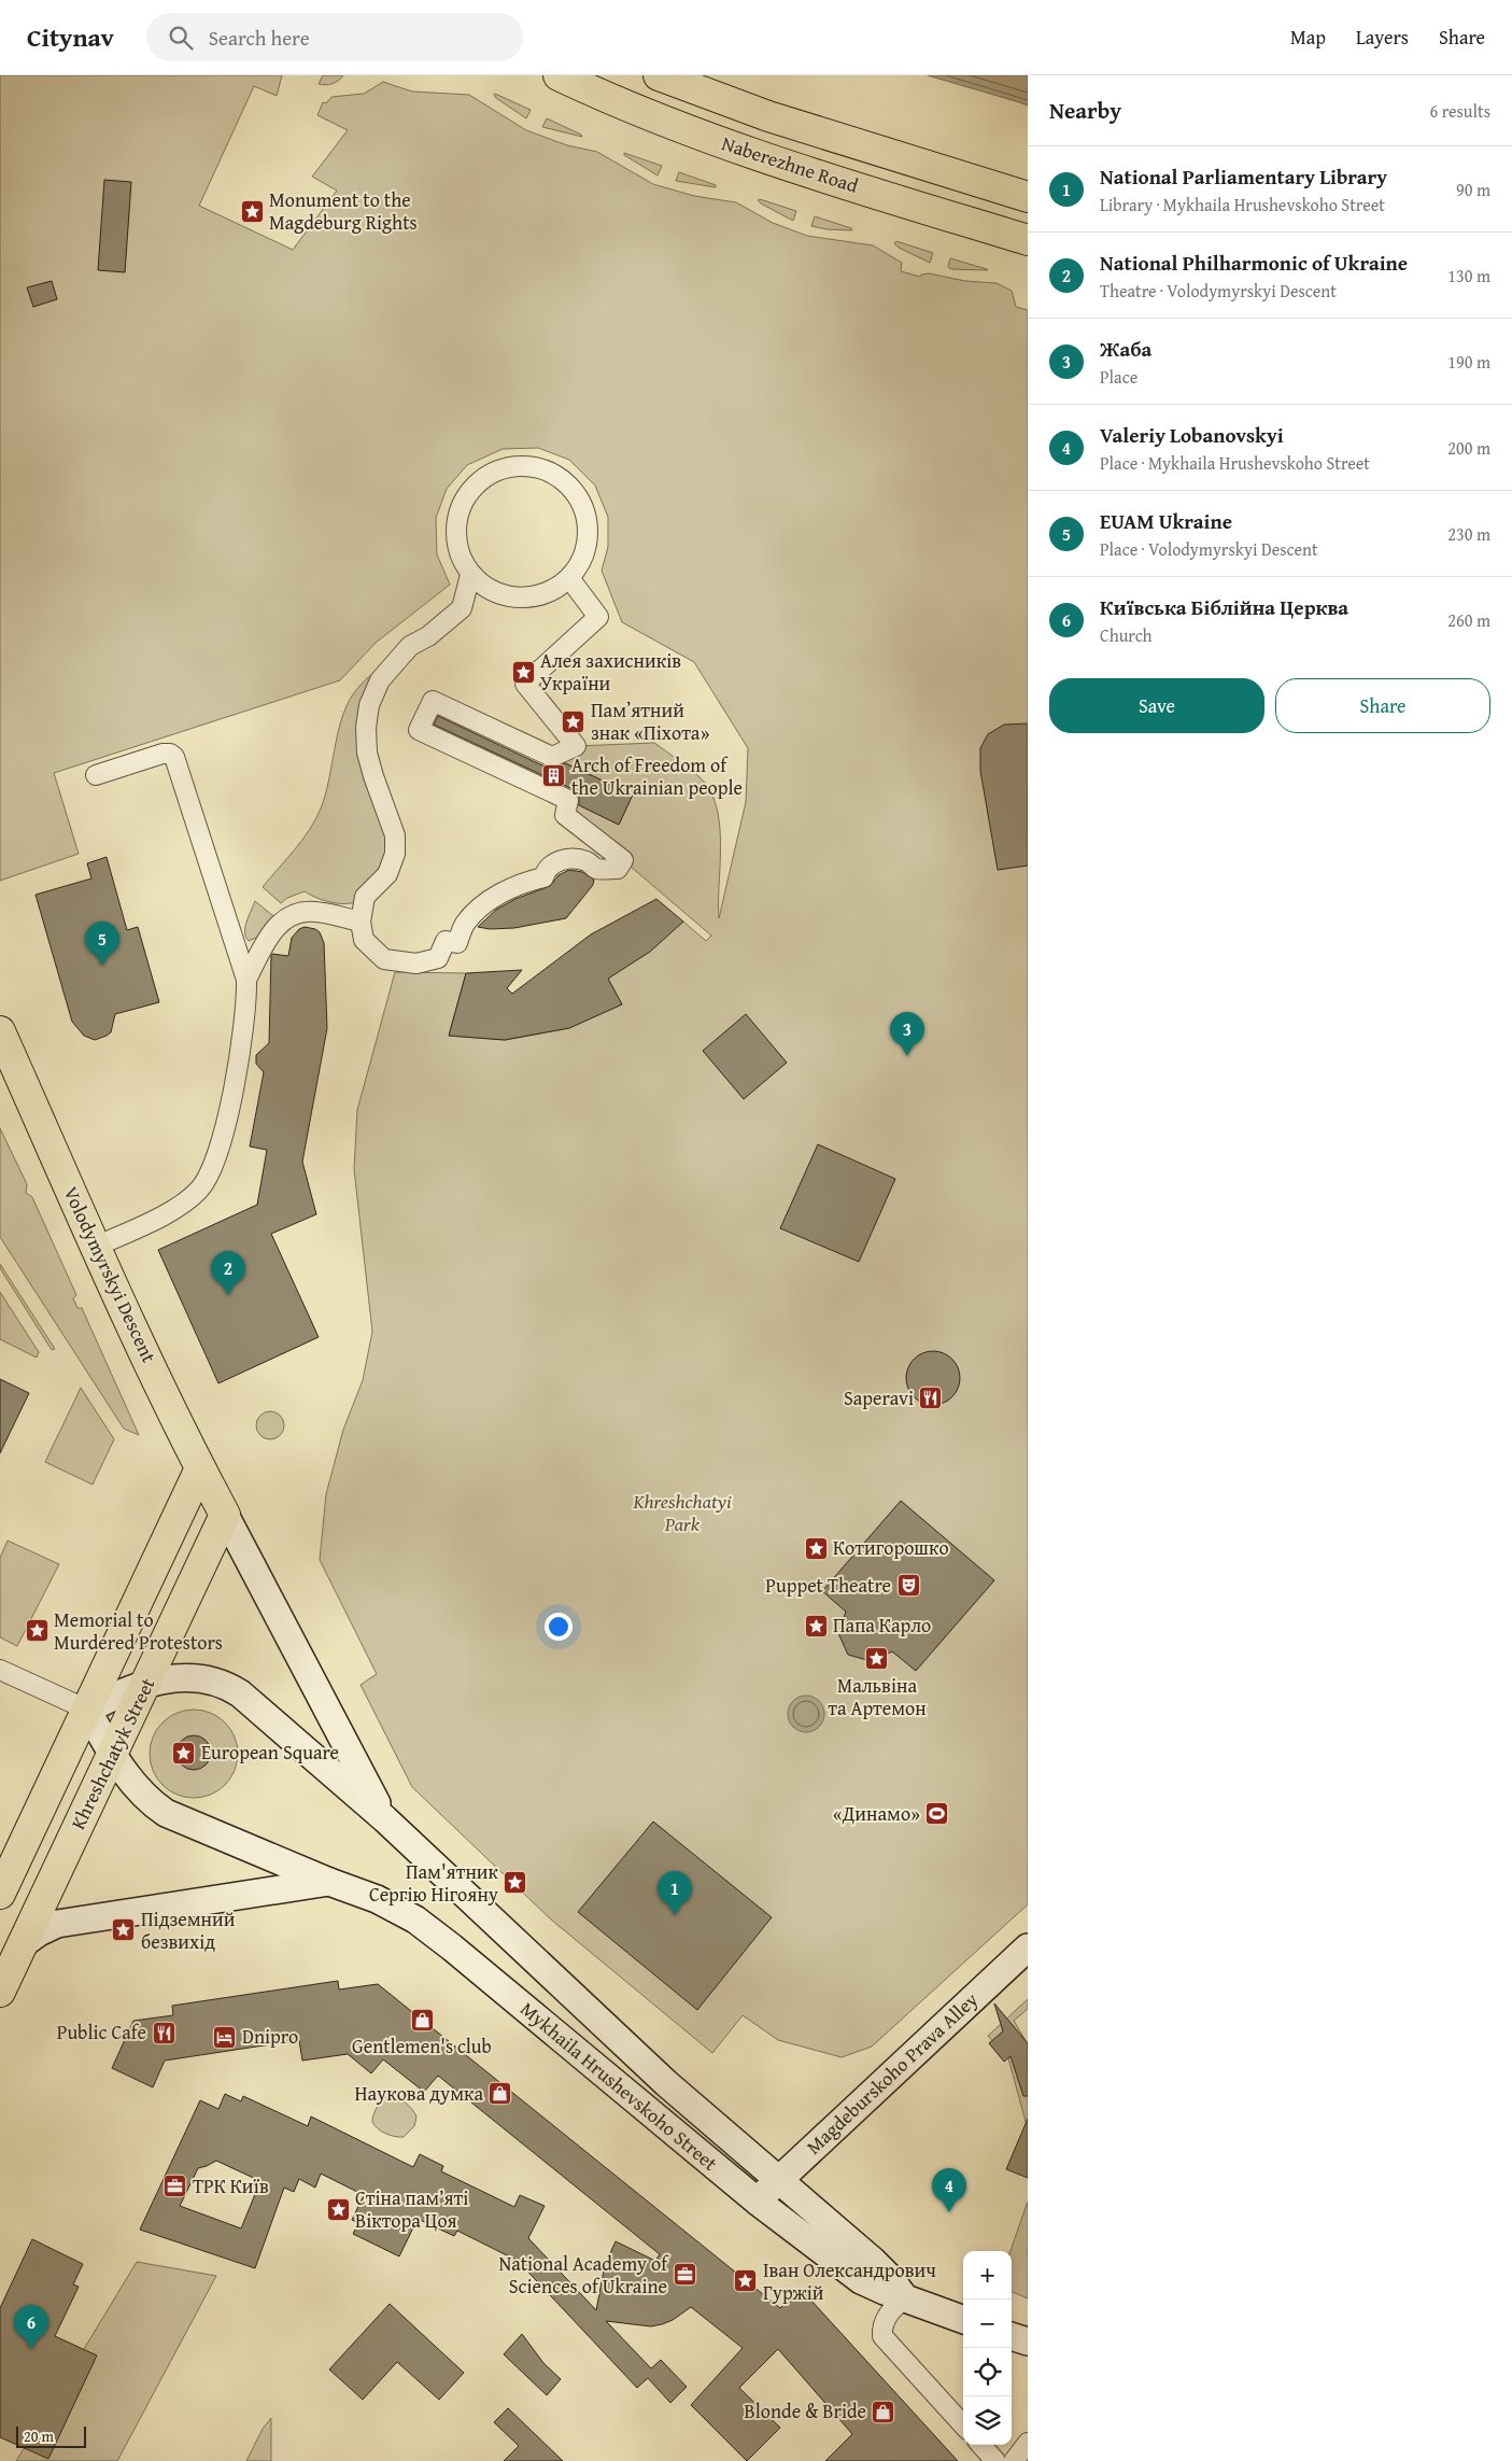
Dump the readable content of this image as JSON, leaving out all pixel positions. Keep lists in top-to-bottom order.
{
  "streets": {
    "main road": [
      "Naberezhne Road",
      "Volodymyrskyi Descent",
      "Khreshchatyk Street",
      "Magdeburskoho Prava Alley",
      "Mykhaila Hrushevskoho Street"
    ]
  },
  "crossings": [
    ["Volodymyrskyi Descent", "Khreshchatyk Street"],
    ["Magdeburskoho Prava Alley", "Mykhaila Hrushevskoho Street"]
  ],
  "parks": ["Khreshchatyi Park"],
  "places": {
    "place": [
      "Monument to the Magdeburg Rights",
      "Алея захисників України",
      "Памʼятний знак «Піхота»",
      "Котигорошко",
      "Папа Карло",
      "Memorial to Murdered Protestors",
      "Мальвіна та Артемон",
      "European Square",
      "Пам'ятник Сергію Нігояну",
      "Підземний безвихід",
      "Стіна пам’яті Віктора Цоя",
      "Іван Олександрович Гуржій"
    ],
    "building": ["Arch of Freedom of the Ukrainian people"],
    "restaurant": ["Saperavi", "Public Cafe"],
    "theatre": ["Puppet Theatre"],
    "sports": ["«Динамо»"],
    "shop": ["Gentlemen's club", "Наукова думка", "Blonde & Bride"],
    "hotel": ["Dnipro"],
    "office": ["ТРК Київ", "National Academy of Sciences of Ukraine"]
  },
  "scale_bar": "20 m",
  "page": {
    "header": "Citynav",
    "search": "Search here",
    "nav": ["Map", "Layers", "Share"],
    "heading": ["Nearby", "6 results"],
    "list": [
      {
        "mark": "1",
        "name": "National Parliamentary Library",
        "note": "Library · Mykhaila Hrushevskoho Street",
        "value": "90 m"
      },
      {
        "mark": "2",
        "name": "National Philharmonic of Ukraine",
        "note": "Theatre · Volodymyrskyi Descent",
        "value": "130 m"
      },
      {
        "mark": "3",
        "name": "Жаба",
        "note": "Place",
        "value": "190 m"
      },
      {
        "mark": "4",
        "name": "Valeriy Lobanovskyi",
        "note": "Place · Mykhaila Hrushevskoho Street",
        "value": "200 m"
      },
      {
        "mark": "5",
        "name": "EUAM Ukraine",
        "note": "Place · Volodymyrskyi Descent",
        "value": "230 m"
      },
      {
        "mark": "6",
        "name": "Київська Біблійна Церква",
        "note": "Church",
        "value": "260 m"
      }
    ],
    "buttons": ["Save", "Share"],
    "pins": [
      "5",
      "3",
      "2",
      "1",
      "4",
      "6"
    ],
    "map_buttons": ["+", "−"],
    "scale": "20 m"
  }
}
